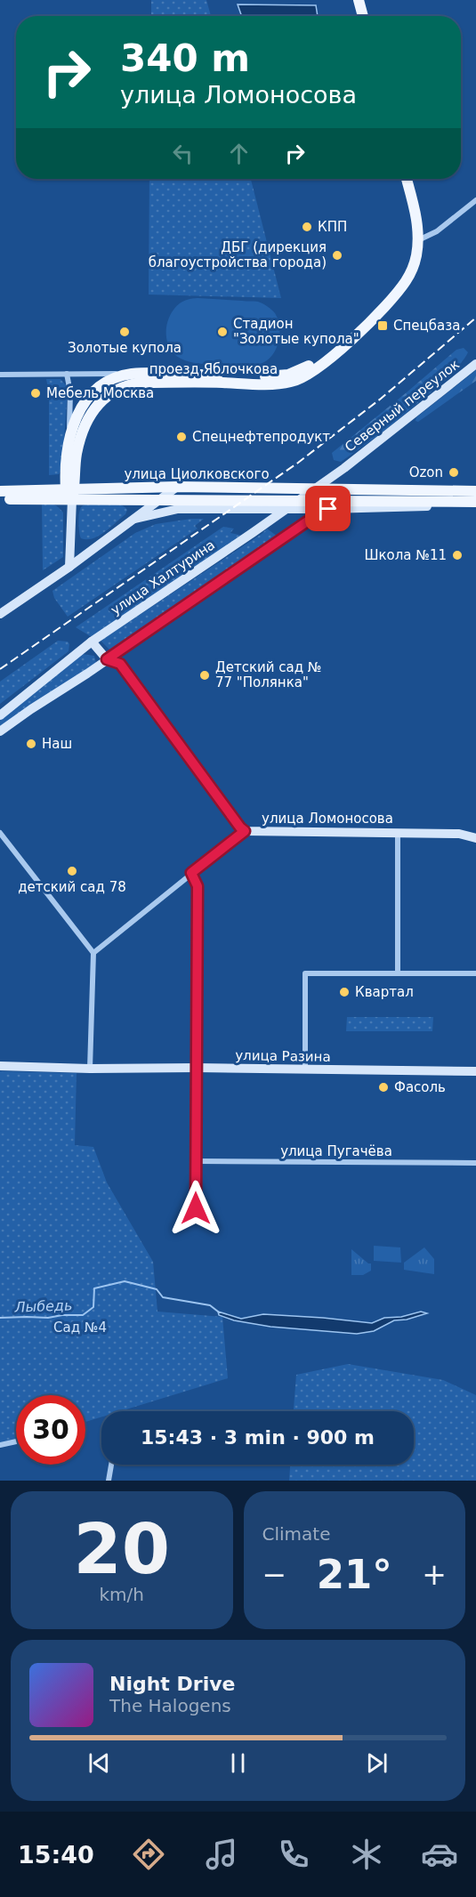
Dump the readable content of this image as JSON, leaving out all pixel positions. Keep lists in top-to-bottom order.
{
  "streets": {
    "main road": ["проезд Яблочкова", "улица Циолковского"],
    "street": [
      "Северный переулок",
      "улица Халтурина",
      "улица Ломоносова",
      "улица Разина",
      "улица Пугачёва"
    ]
  },
  "crossings": [
    ["проезд Яблочкова", "улица Циолковского"],
    ["Северный переулок", "улица Халтурина"]
  ],
  "water": ["Лыбедь"],
  "parks": ["Сад №4"],
  "places": {
    "other": [
      "КПП",
      "ДБГ (дирекция благоустройства города)",
      "Золотые купола",
      "Стадион \"Золотые купола\"",
      "Мебель Москва",
      "Спецнефтепродукт",
      "Ozon",
      "Школа №11",
      "Детский сад № 77 \"Полянка\"",
      "Наш",
      "детский сад 78",
      "Квартал",
      "Фасоль"
    ],
    "transit": ["Спецбаза"]
  },
  "page": {
    "turn": ["340 m", "улица Ломоносова"],
    "limit": "30",
    "trip": "15:43 · 3 min · 900 m",
    "tile": [
      ["20", "km/h"],
      "Climate"
    ],
    "heat": ["−", "21°", "+"],
    "song": ["Night Drive", "The Halogens"],
    "tabs": "15:40"
  }
}
